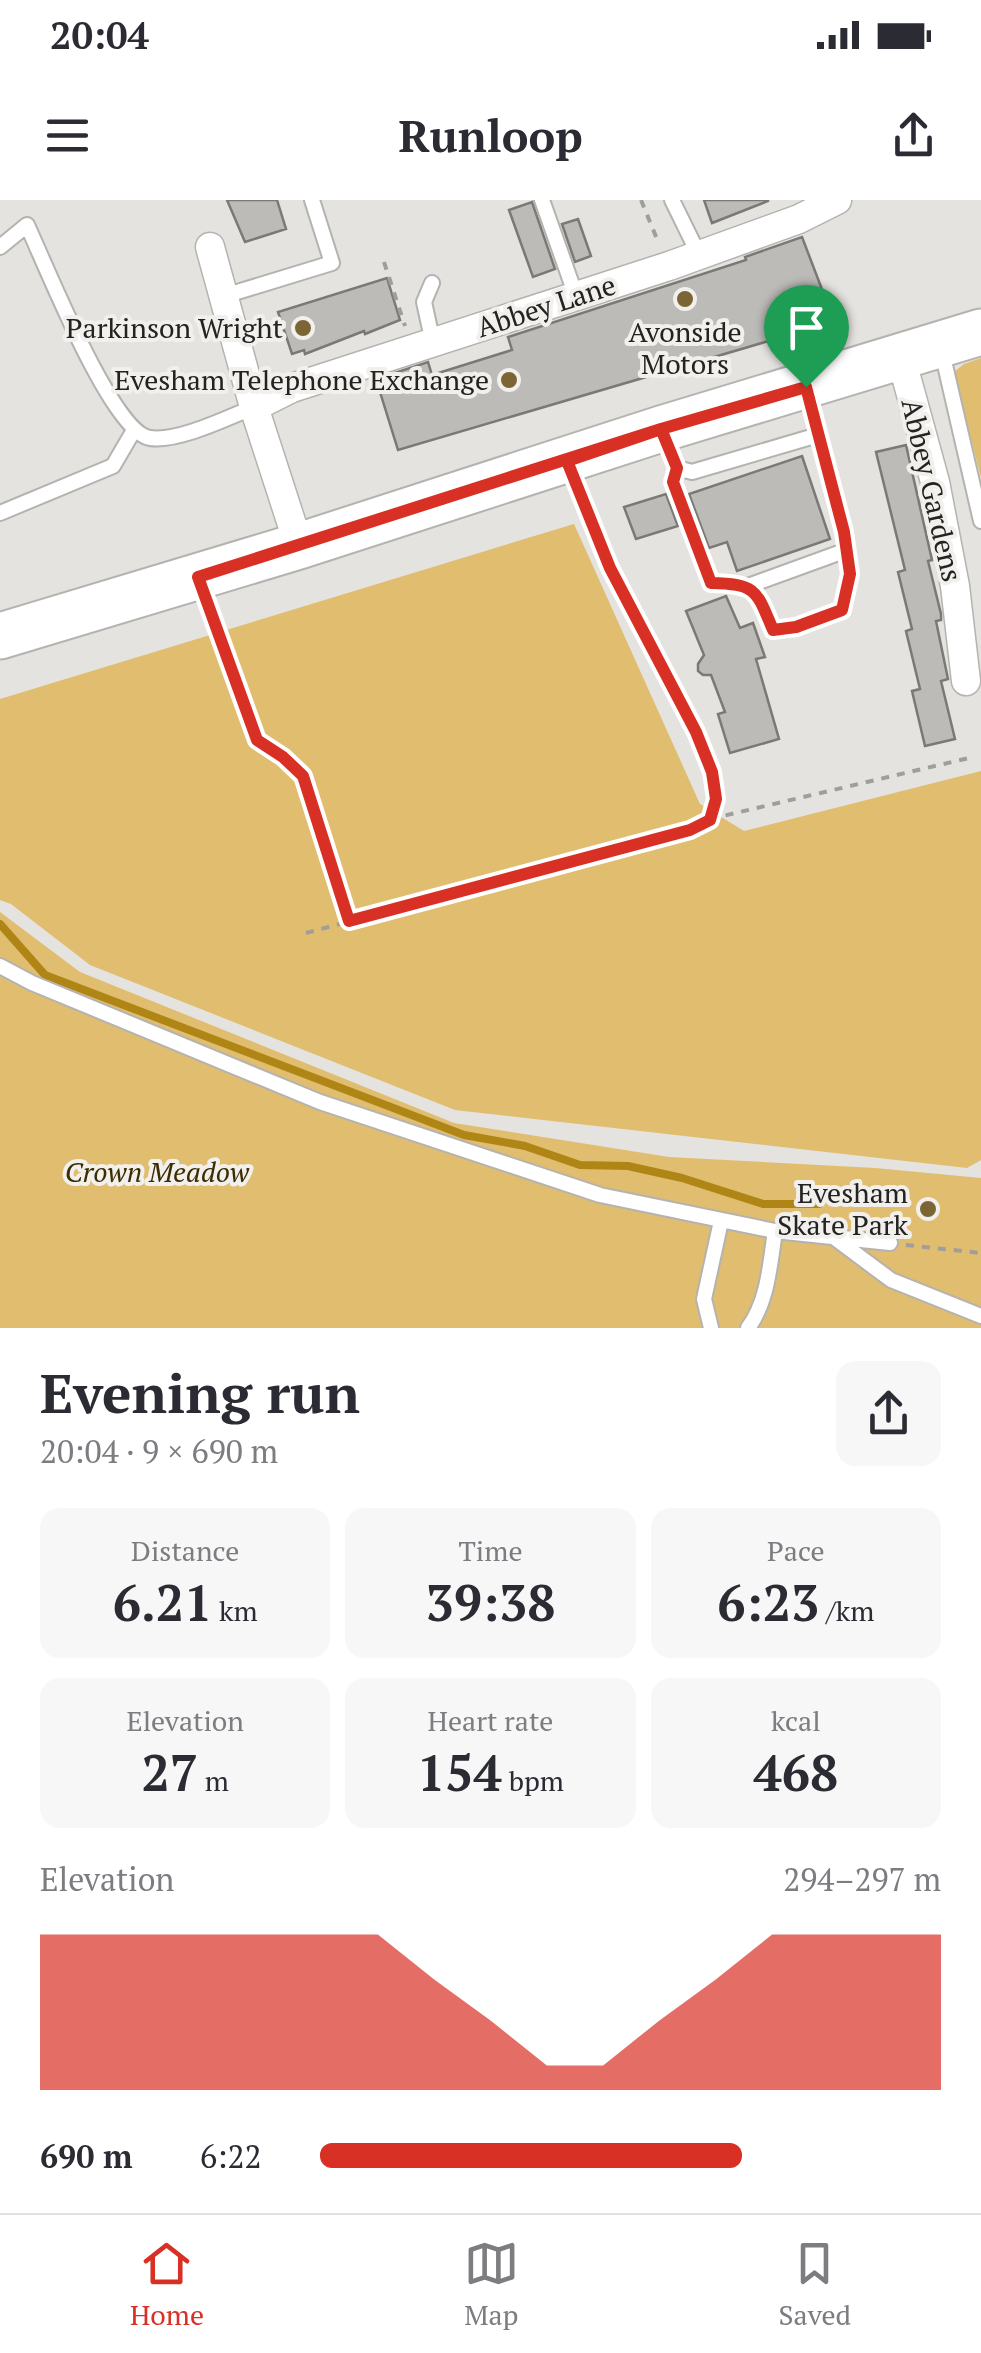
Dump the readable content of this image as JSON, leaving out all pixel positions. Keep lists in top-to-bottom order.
{
  "streets": {
    "street": ["Abbey Lane", "Abbey Gardens"]
  },
  "parks": ["Crown Meadow"],
  "places": [
    "Avonside Motors",
    "Parkinson Wright",
    "Evesham Telephone Exchange",
    "Evesham Skate Park"
  ],
  "page": {
    "status": "20:04",
    "header": "Runloop",
    "heading": ["Evening run", "20:04 · 9 × 690 m"],
    "stats": [
      ["Distance", "6.21 km"],
      ["Time", "39:38"],
      ["Pace", "6:23 /km"],
      ["Elevation", "27 m"],
      ["Heart rate", "154 bpm"],
      ["kcal", "468"]
    ],
    "chart": ["Elevation", "294–297 m"],
    "list": [
      {
        "name": "690 m",
        "note": "6:22"
      }
    ],
    "tabs": ["Home", "Map", "Saved"]
  }
}
